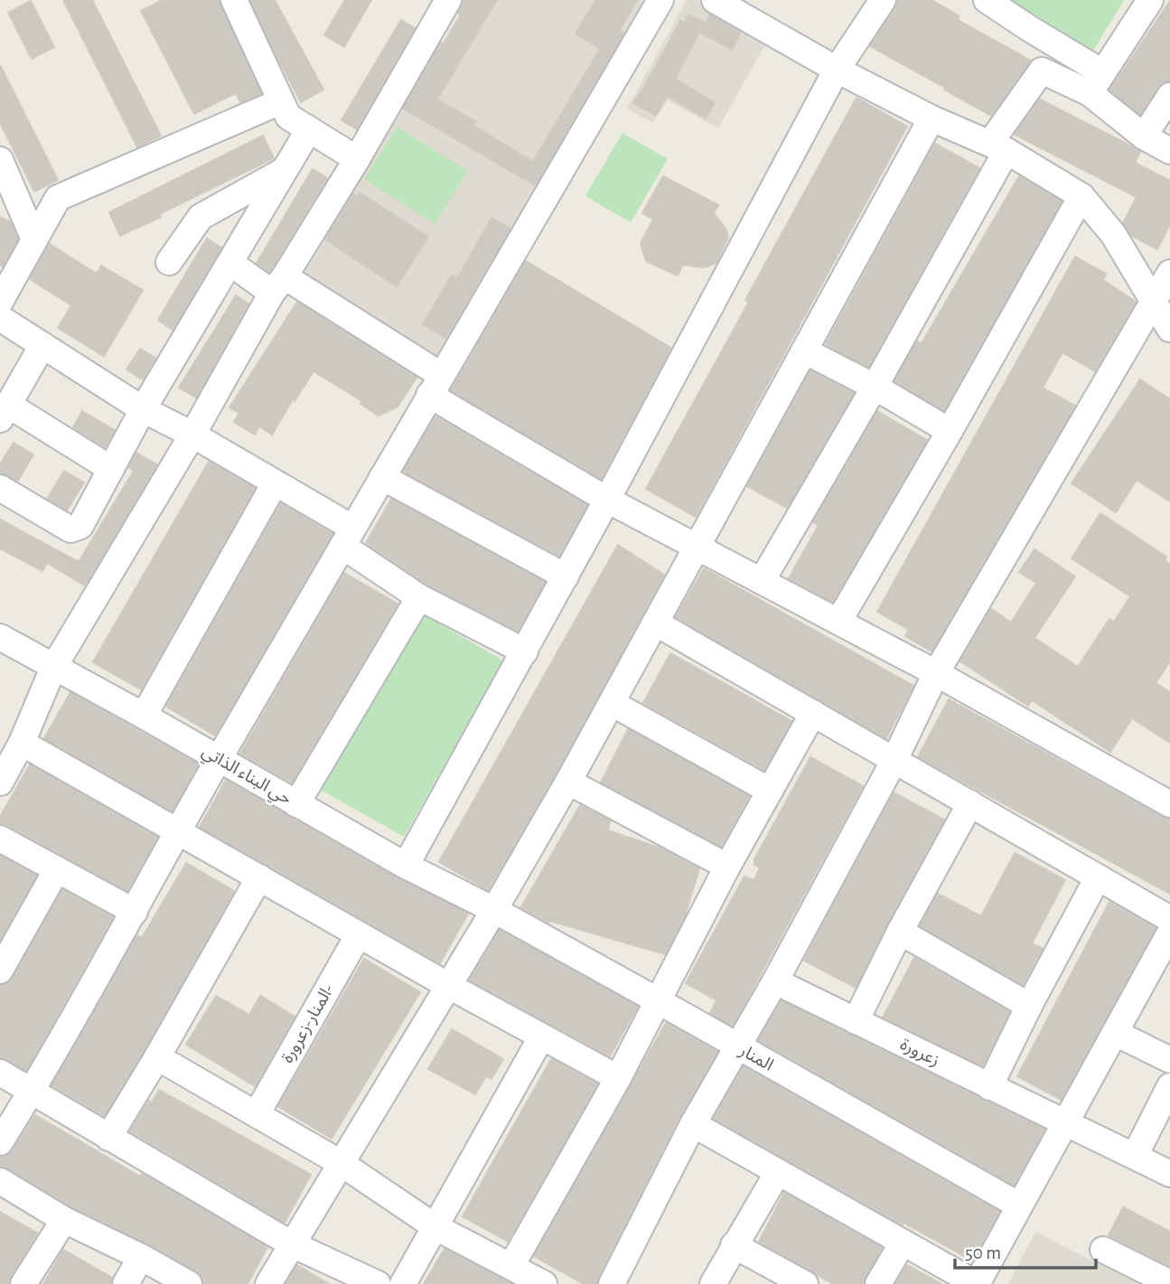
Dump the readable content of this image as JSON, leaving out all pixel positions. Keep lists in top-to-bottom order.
{
  "streets": {
    "street": [
      "حي البناء الذاتي",
      "المنار-زعرورة-",
      "زعرورة",
      "المنار"
    ]
  },
  "crossings": [
    ["حي البناء الذاتي", "المنار"]
  ],
  "scale_bar": "50 m"
}
